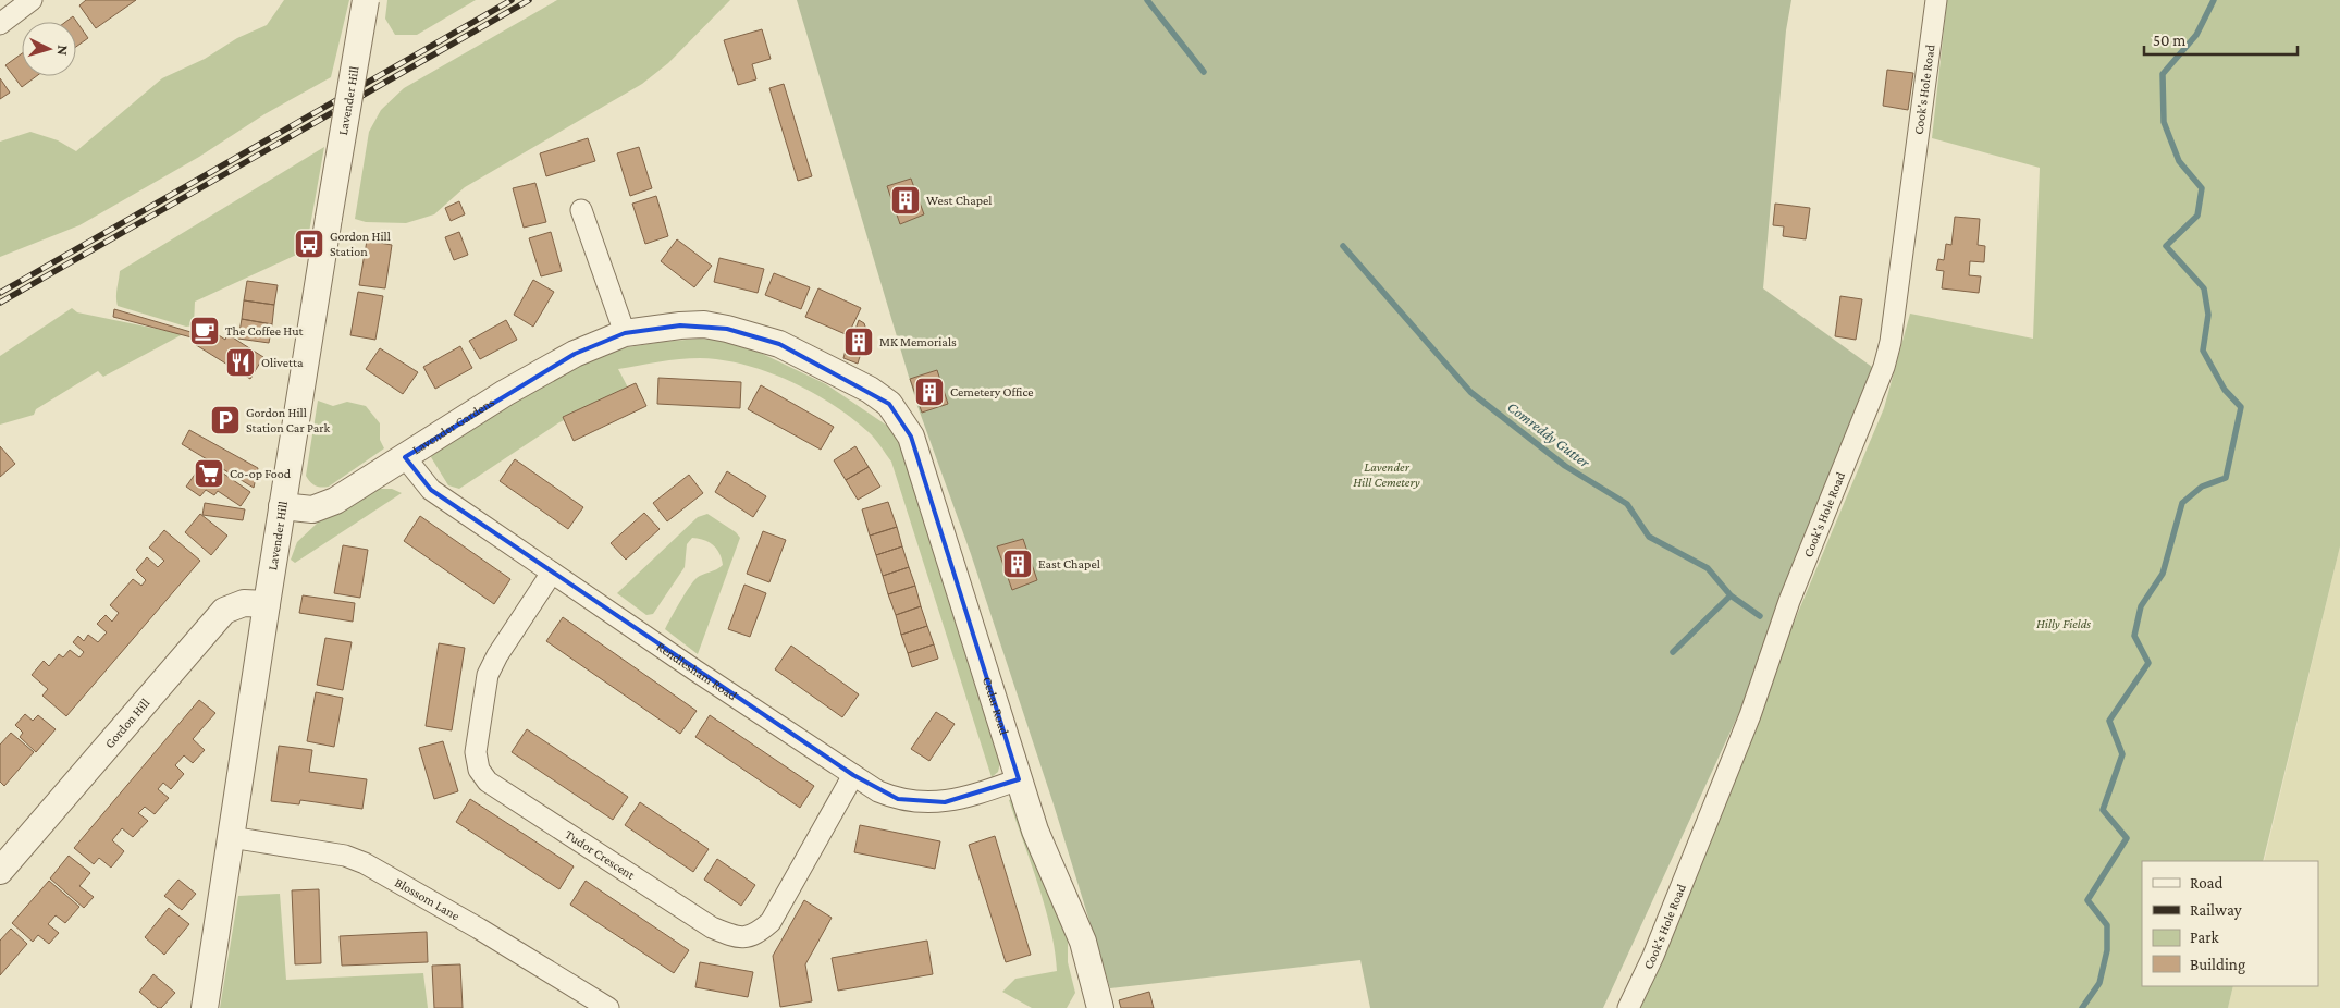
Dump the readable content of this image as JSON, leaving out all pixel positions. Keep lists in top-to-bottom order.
{
  "streets": {
    "street": [
      "Cook's Hole Road",
      "Lavender Hill",
      "Lavender Gardens",
      "Rendlesham Road",
      "Cedar Road",
      "Gordon Hill",
      "Tudor Crescent",
      "Blossom Lane"
    ]
  },
  "crossings": [
    ["Lavender Hill", "Lavender Gardens"],
    ["Lavender Hill", "Gordon Hill"],
    ["Lavender Hill", "Blossom Lane"],
    ["Lavender Gardens", "Rendlesham Road"],
    ["Lavender Gardens", "Cedar Road"],
    ["Rendlesham Road", "Cedar Road"],
    ["Rendlesham Road", "Tudor Crescent"]
  ],
  "water": ["Comreddy Gutter"],
  "parks": ["Lavender Hill Cemetery", "Hilly Fields"],
  "places": {
    "building": [
      "West Chapel",
      "MK Memorials",
      "Cemetery Office",
      "East Chapel"
    ],
    "bus stop": ["Gordon Hill Station"],
    "cafe": ["The Coffee Hut"],
    "restaurant": ["Olivetta"],
    "parking": ["Gordon Hill Station Car Park"],
    "supermarket": ["Co-op Food"]
  },
  "legend": [
    "Road",
    "Railway",
    "Park",
    "Building"
  ],
  "scale_bar": "50 m",
  "north": "right"
}
